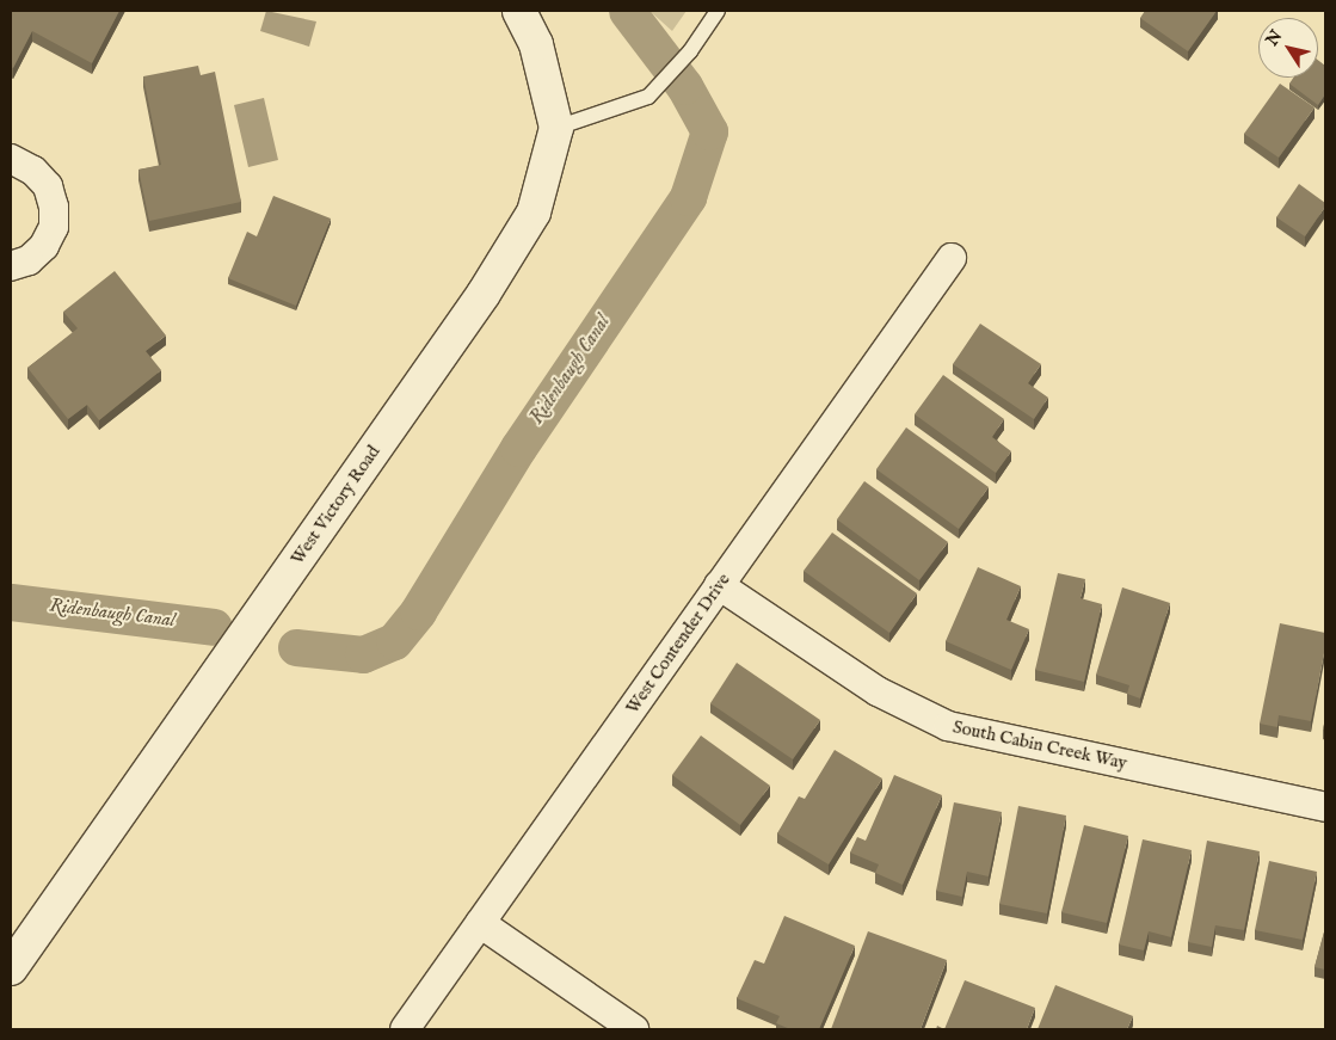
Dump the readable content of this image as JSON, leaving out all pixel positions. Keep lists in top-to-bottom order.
{
  "streets": {
    "main road": ["West Victory Road"],
    "street": ["West Contender Drive", "South Cabin Creek Way"]
  },
  "crossings": [
    ["West Contender Drive", "South Cabin Creek Way"]
  ],
  "water": ["Ridenbaugh Canal"],
  "north": "top left"
}
